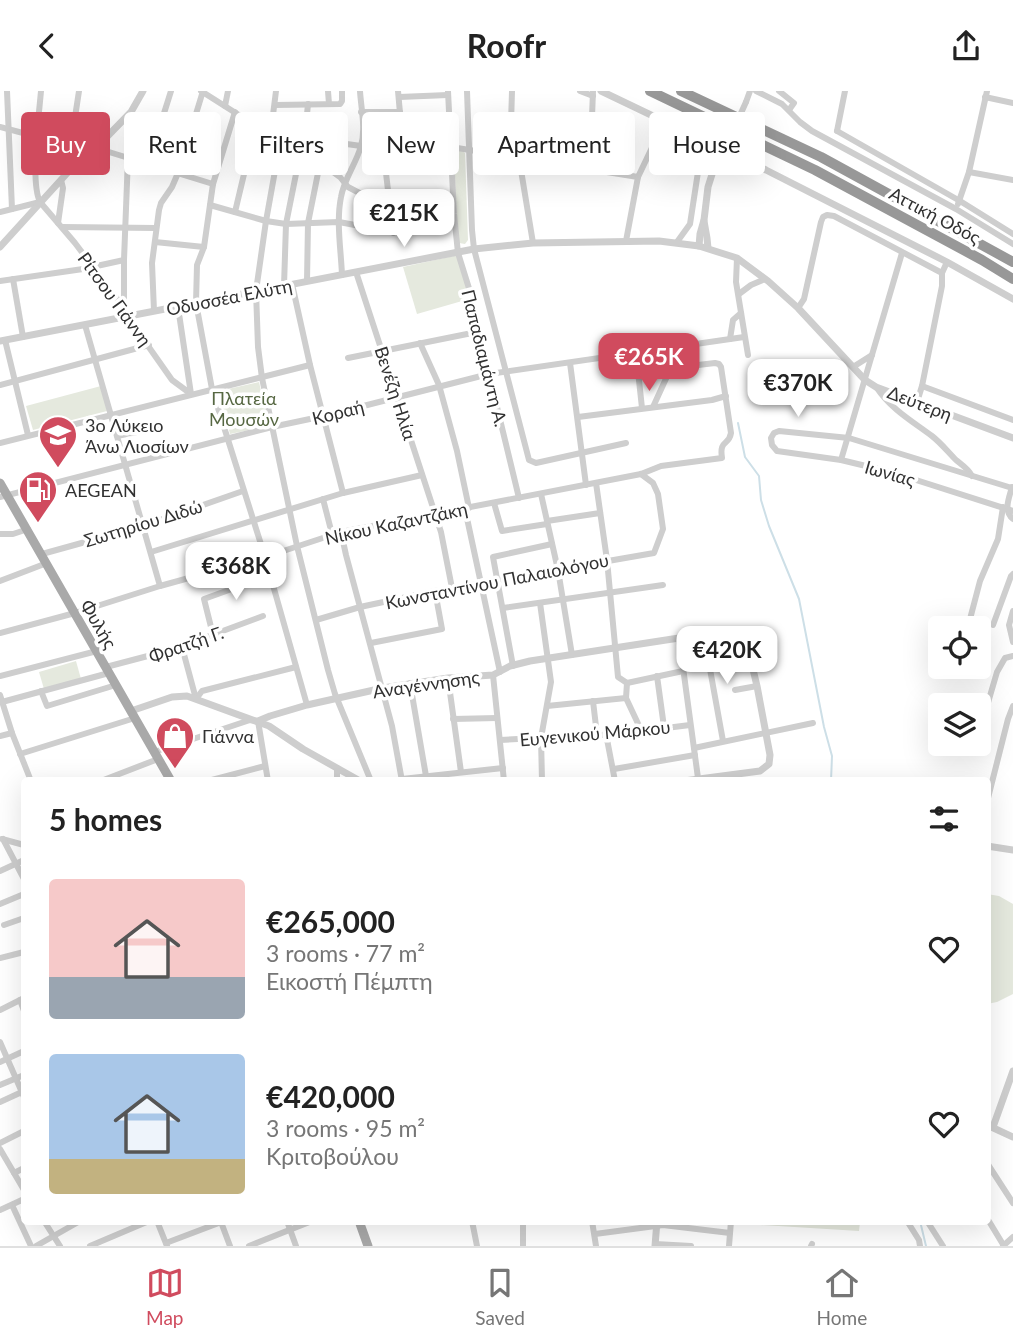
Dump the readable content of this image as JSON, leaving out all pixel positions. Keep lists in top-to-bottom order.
{
  "streets": {
    "highway": ["Αττική Οδός"],
    "main road": ["Φυλής"],
    "street": [
      "Οδυσσέα Ελύτη",
      "Ρίτσου Γιάννη",
      "Παπαδιαμάντη Α.",
      "Βενέζη Ηλία",
      "Δεύτερη",
      "Κοραή",
      "Ιωνίας",
      "Σωτηρίου Διδώ",
      "Νίκου Καζαντζάκη",
      "Κωνσταντίνου Παλαιολόγου",
      "Φρατζή Γ.",
      "Αναγέννησης",
      "Ευγενικού Μάρκου"
    ]
  },
  "crossings": [
    ["Οδυσσέα Ελύτη", "Ρίτσου Γιάννη"],
    ["Οδυσσέα Ελύτη", "Παπαδιαμάντη Α."],
    ["Οδυσσέα Ελύτη", "Βενέζη Ηλία"],
    ["Οδυσσέα Ελύτη", "Δεύτερη"],
    ["Παπαδιαμάντη Α.", "Δεύτερη"],
    ["Παπαδιαμάντη Α.", "Κοραή"],
    ["Παπαδιαμάντη Α.", "Νίκου Καζαντζάκη"],
    ["Βενέζη Ηλία", "Κοραή"],
    ["Βενέζη Ηλία", "Νίκου Καζαντζάκη"],
    ["Βενέζη Ηλία", "Κωνσταντίνου Παλαιολόγου"],
    ["Κοραή", "Φυλής"],
    ["Σωτηρίου Διδώ", "Φυλής"],
    ["Νίκου Καζαντζάκη", "Κωνσταντίνου Παλαιολόγου"],
    ["Νίκου Καζαντζάκη", "Φυλής"],
    ["Φυλής", "Φρατζή Γ."],
    ["Φυλής", "Αναγέννησης"]
  ],
  "parks": ["Πλατεία Μουσών"],
  "places": {
    "school or university": ["3ο Λύκειο Άνω Λιοσίων"],
    "fuel station": ["AEGEAN"],
    "shop": ["Γιάννα"]
  },
  "page": {
    "header": "Roofr",
    "chip": [
      "Buy",
      "Rent",
      "Filters",
      "New",
      "Apartment",
      "House"
    ],
    "price": [
      "€215K",
      "€265K",
      "€370K",
      "€368K",
      "€420K"
    ],
    "heading": "5 homes",
    "list": [
      {
        "name": "€265,000",
        "note": "3 rooms · 77 m² · Εικοστή Πέμπτη"
      },
      {
        "name": "€420,000",
        "note": "3 rooms · 95 m² · Κριτοβούλου"
      }
    ],
    "tabs": ["Map", "Saved", "Home"]
  }
}
